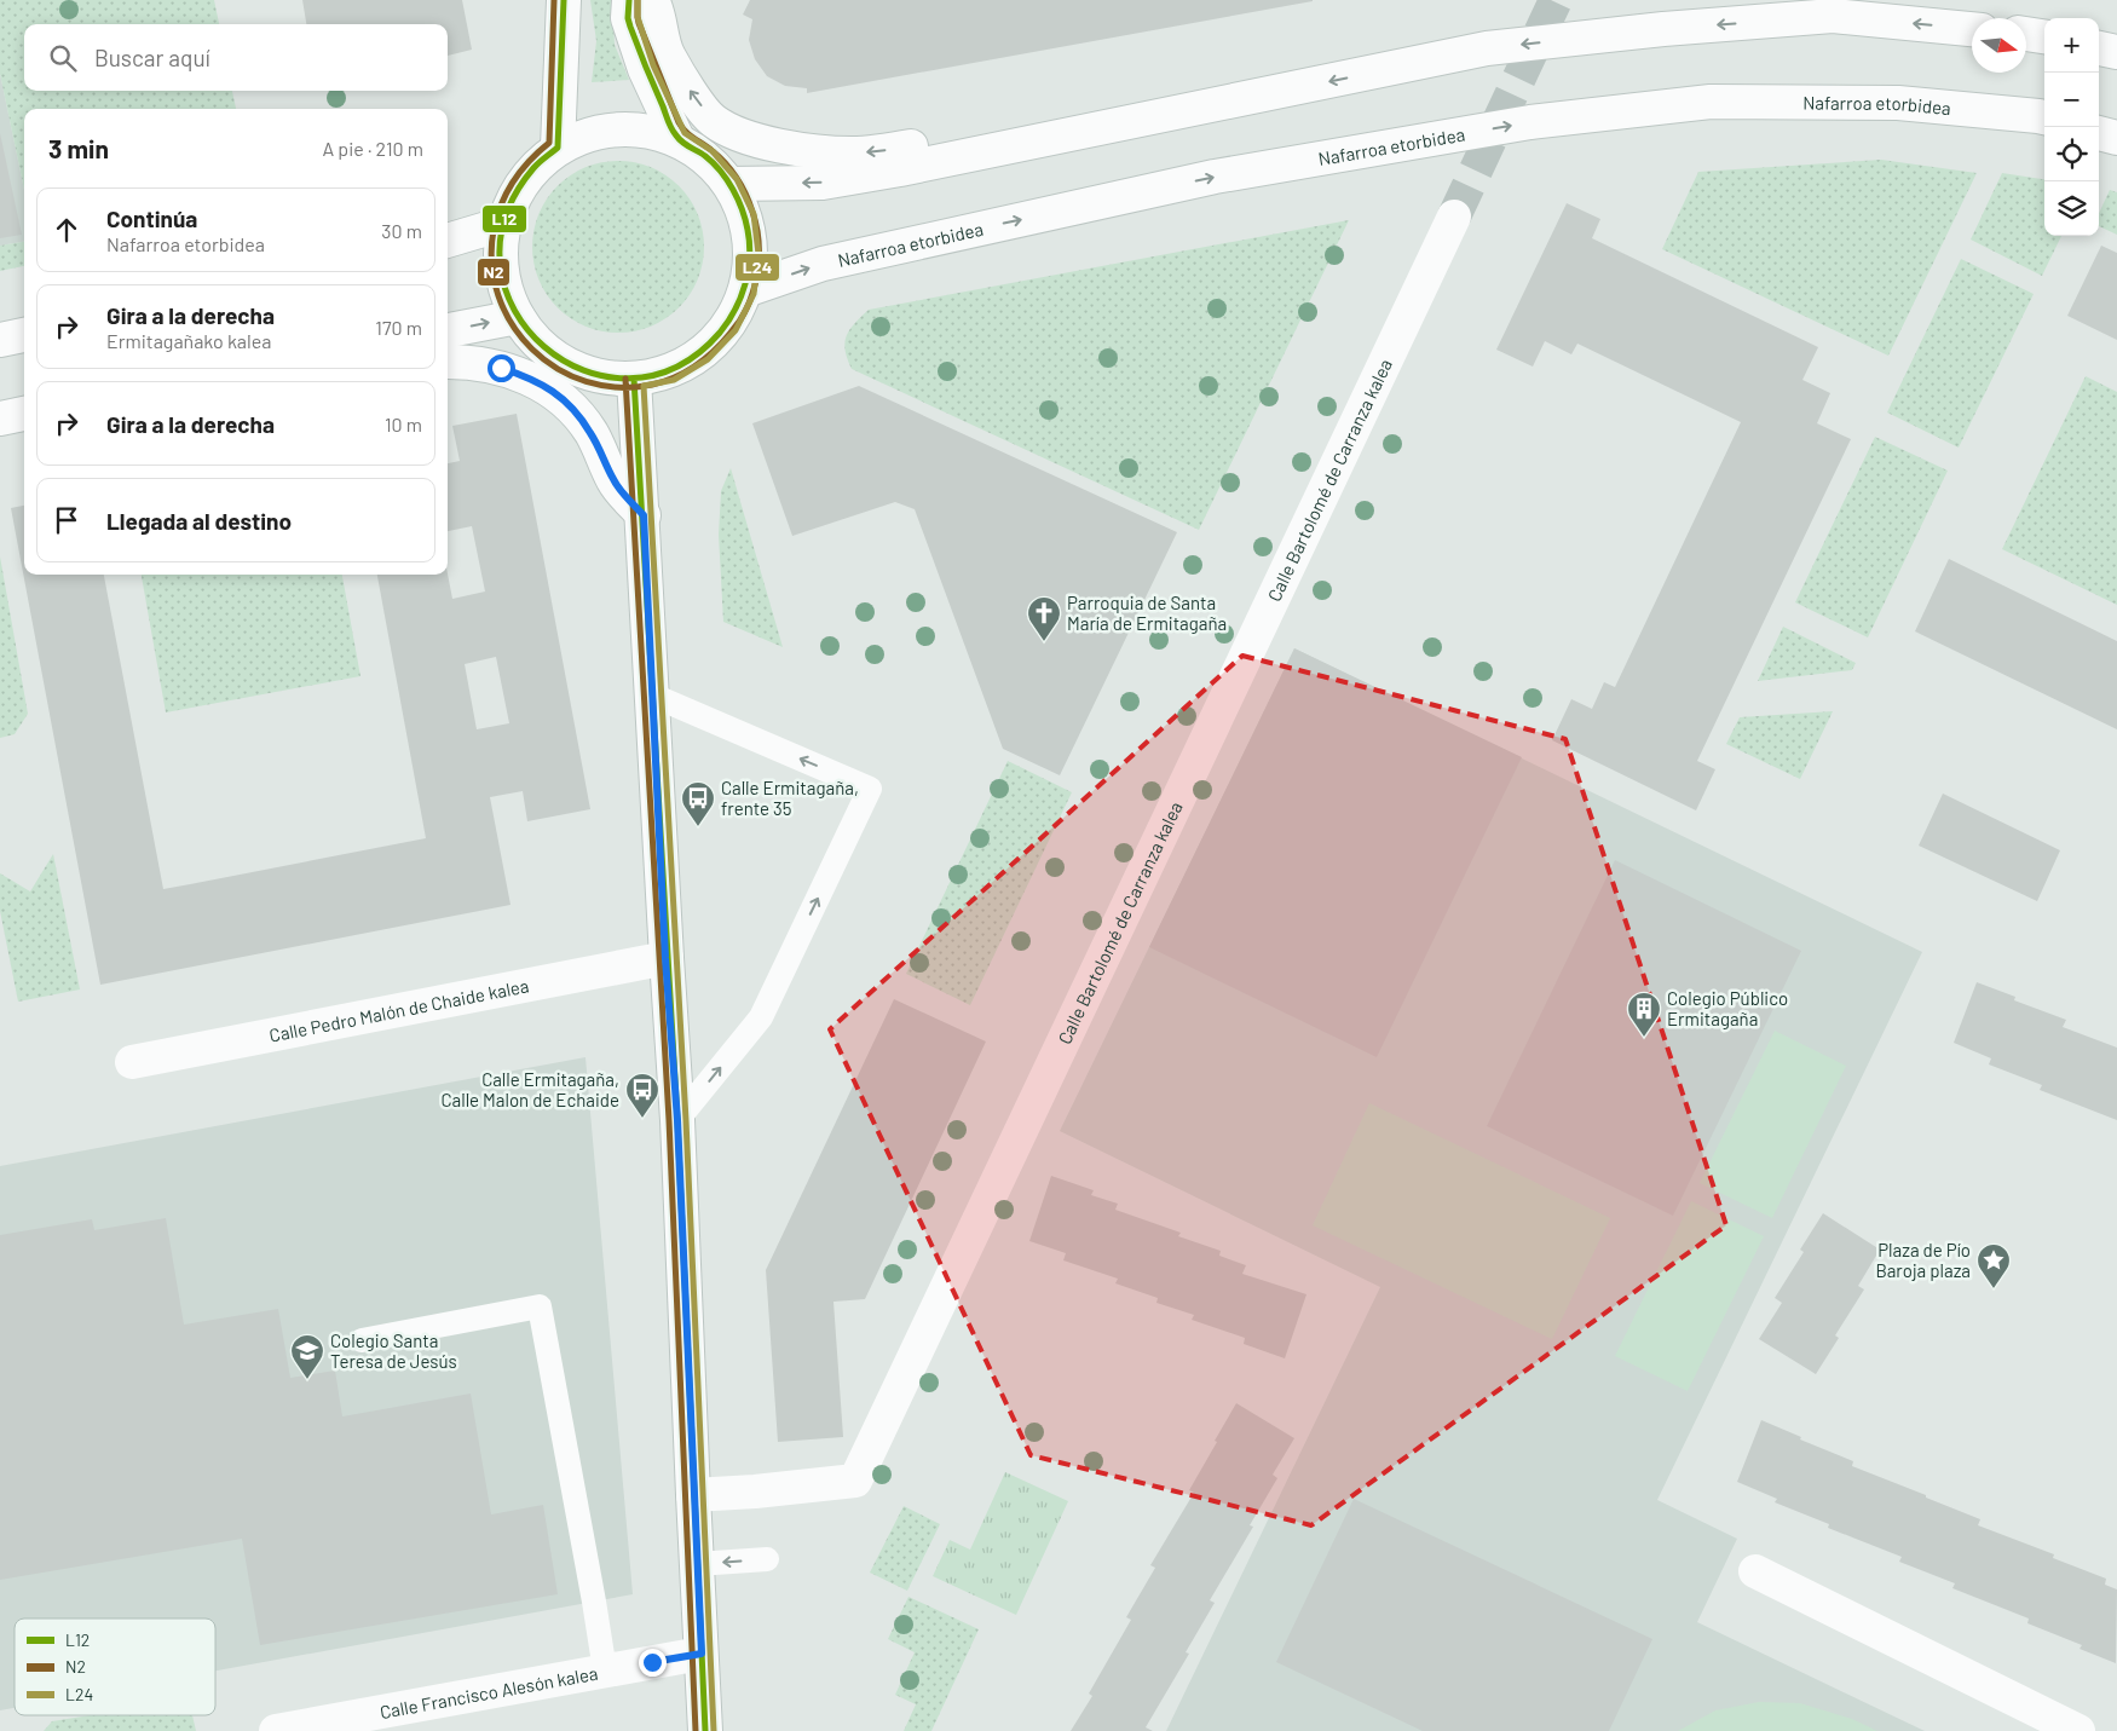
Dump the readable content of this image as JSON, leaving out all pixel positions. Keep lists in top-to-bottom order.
{
  "streets": {
    "street": [
      "Nafarroa etorbidea",
      "Calle Bartolomé de Carranza kalea",
      "Calle Pedro Malón de Chaide kalea",
      "Calle Francisco Alesón kalea"
    ]
  },
  "places": {
    "church": ["Parroquia de Santa María de Ermitagaña"],
    "bus stop": ["Calle Ermitagaña, frente 35", "Calle Ermitagaña, Calle Malon de Echaide"],
    "building": ["Colegio Público Ermitagaña"],
    "place": ["Plaza de Pío Baroja plaza"],
    "school or university": ["Colegio Santa Teresa de Jesús"]
  },
  "lines": ["transit line L12", "transit line N2", "transit line L24"],
  "legend": ["L12", "N2", "L24"],
  "north": "right",
  "page": {
    "map_buttons": ["+", "−"],
    "search": "Buscar aquí",
    "heading": ["3 min", "A pie · 210 m"],
    "list": [
      ["Continúa", "Nafarroa etorbidea", "30 m"],
      ["Gira a la derecha", "Ermitagañako kalea", "170 m"],
      ["Gira a la derecha", "10 m"],
      "Llegada al destino"
    ]
  }
}
